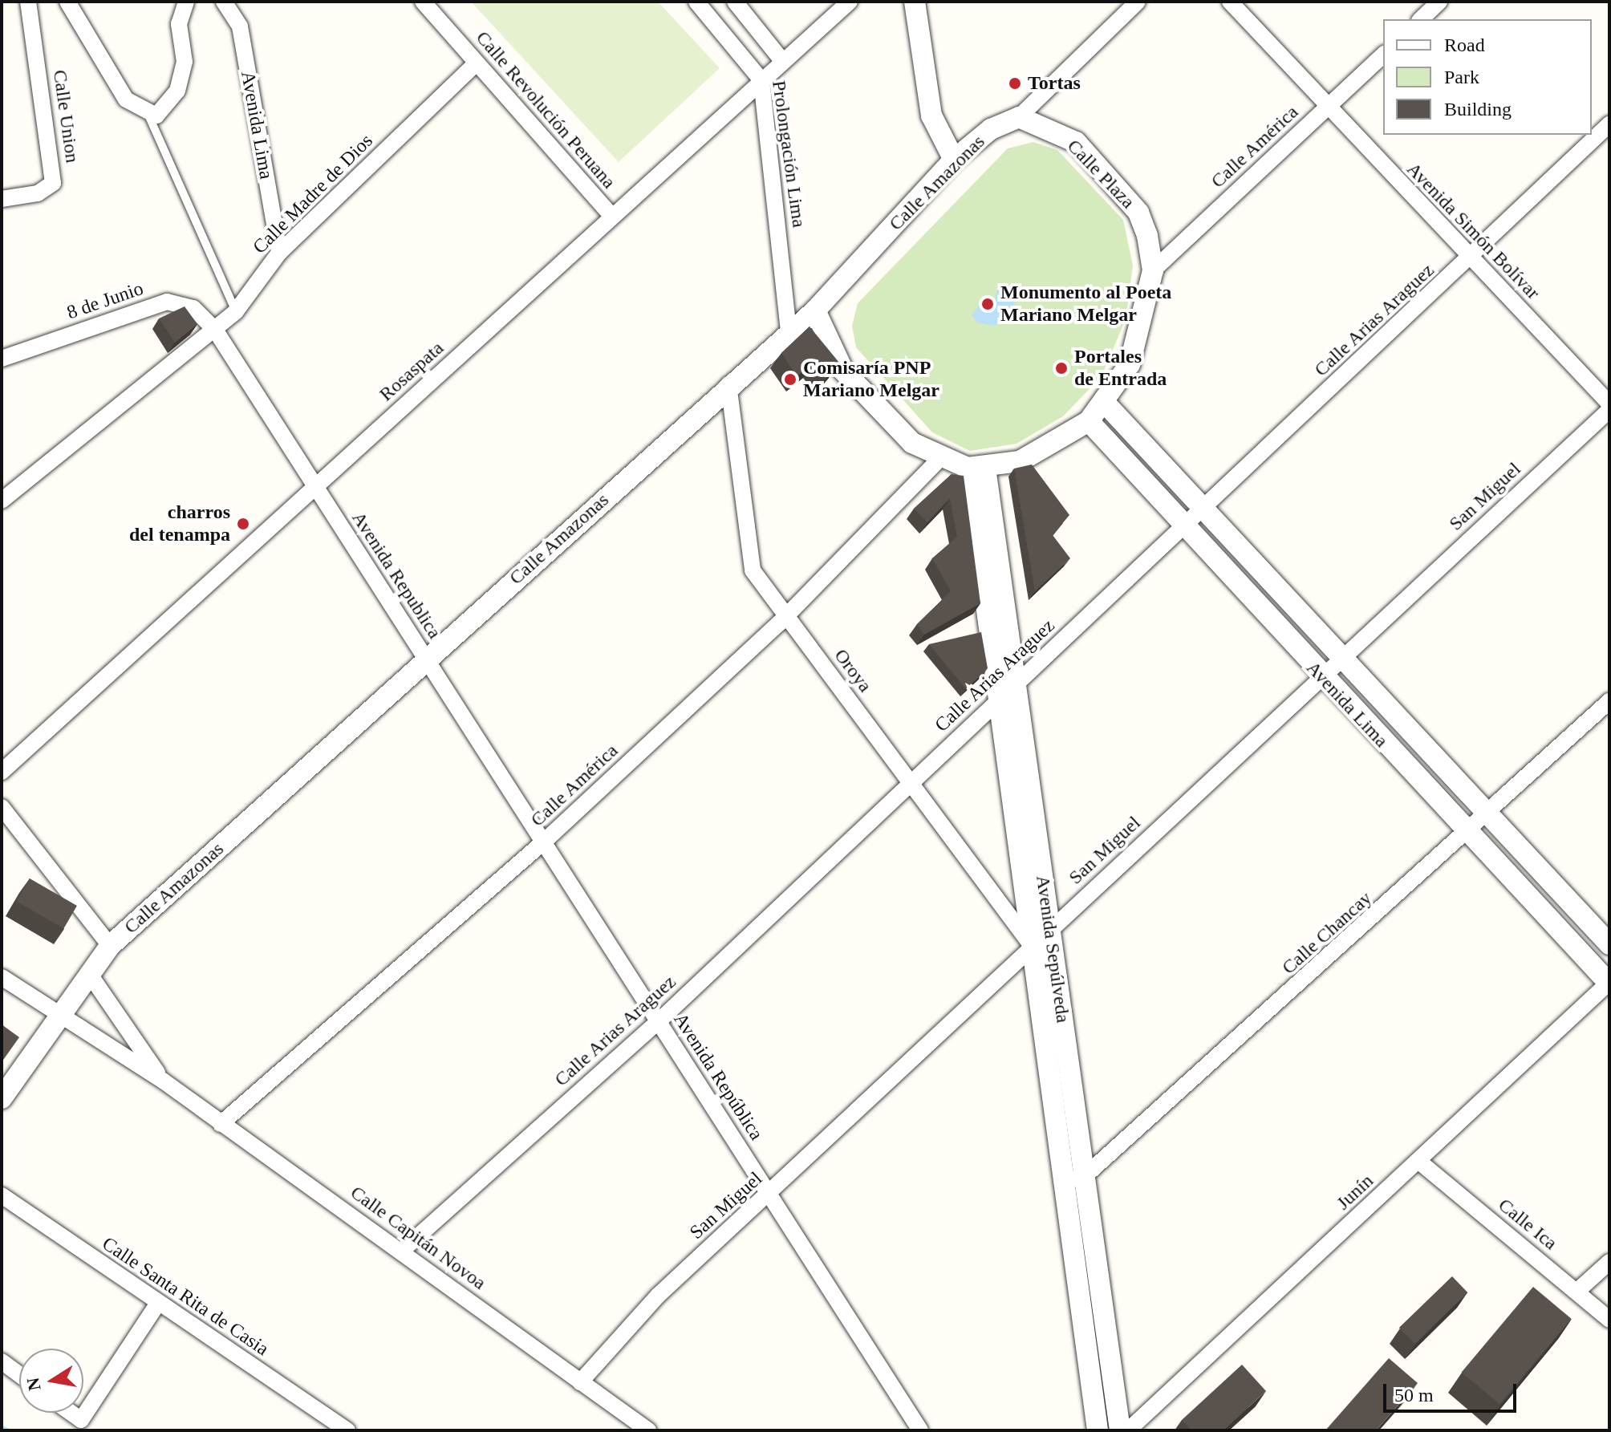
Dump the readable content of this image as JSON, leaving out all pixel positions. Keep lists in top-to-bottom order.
{
  "streets": {
    "street": [
      "Calle Revolución Peruana",
      "Calle Union",
      "Avenida Lima",
      "Calle América",
      "Prolongación Lima",
      "Calle Plaza",
      "Calle Amazonas",
      "Calle Madre de Dios",
      "Avenida Simón Bolívar",
      "8 de Junio",
      "Calle Arias Araguez",
      "Rosaspata",
      "San Miguel",
      "Avenida Republica",
      "Oroya",
      "Calle Chancay",
      "Avenida Sepúlveda",
      "Avenida República",
      "Junín",
      "Calle Ica",
      "Calle Capitán Novoa",
      "Calle Santa Rita de Casia"
    ]
  },
  "crossings": [
    ["Calle Revolución Peruana", "Calle Madre de Dios"],
    ["Calle Revolución Peruana", "Rosaspata"],
    ["Avenida Lima", "Calle Plaza"],
    ["Avenida Lima", "Calle Madre de Dios"],
    ["Avenida Lima", "Calle Arias Araguez"],
    ["Avenida Lima", "San Miguel"],
    ["Avenida Lima", "Calle Chancay"],
    ["Avenida Lima", "Junín"],
    ["Calle América", "Calle Plaza"],
    ["Calle América", "Avenida Simón Bolívar"],
    ["Calle América", "Avenida Republica"],
    ["Calle América", "Oroya"],
    ["Calle América", "Avenida República"],
    ["Calle América", "Calle Capitán Novoa"],
    ["Prolongación Lima", "Calle Amazonas"],
    ["Prolongación Lima", "Rosaspata"],
    ["Calle Plaza", "Calle Amazonas"],
    ["Calle Plaza", "Avenida Sepúlveda"],
    ["Calle Amazonas", "Avenida Republica"],
    ["Calle Amazonas", "Oroya"],
    ["Calle Amazonas", "Calle Capitán Novoa"],
    ["Calle Madre de Dios", "8 de Junio"],
    ["Calle Madre de Dios", "Avenida Republica"],
    ["Avenida Simón Bolívar", "Calle Arias Araguez"],
    ["8 de Junio", "Avenida Republica"],
    ["Calle Arias Araguez", "Oroya"],
    ["Calle Arias Araguez", "Avenida Sepúlveda"],
    ["Calle Arias Araguez", "Avenida República"],
    ["Calle Arias Araguez", "Calle Capitán Novoa"],
    ["Rosaspata", "Avenida Republica"],
    ["San Miguel", "Oroya"],
    ["San Miguel", "Avenida Sepúlveda"],
    ["San Miguel", "Avenida República"],
    ["San Miguel", "Calle Capitán Novoa"],
    ["Avenida Republica", "Avenida República"],
    ["Oroya", "Avenida Sepúlveda"],
    ["Calle Chancay", "Avenida Sepúlveda"],
    ["Junín", "Calle Ica"]
  ],
  "places": [
    "Tortas",
    "Monumento al Poeta Mariano Melgar",
    "Portales de Entrada",
    "Comisaría PNP Mariano Melgar",
    "charros del tenampa"
  ],
  "legend": ["Road", "Park", "Building"],
  "scale_bar": "50 m",
  "north": "left"
}
